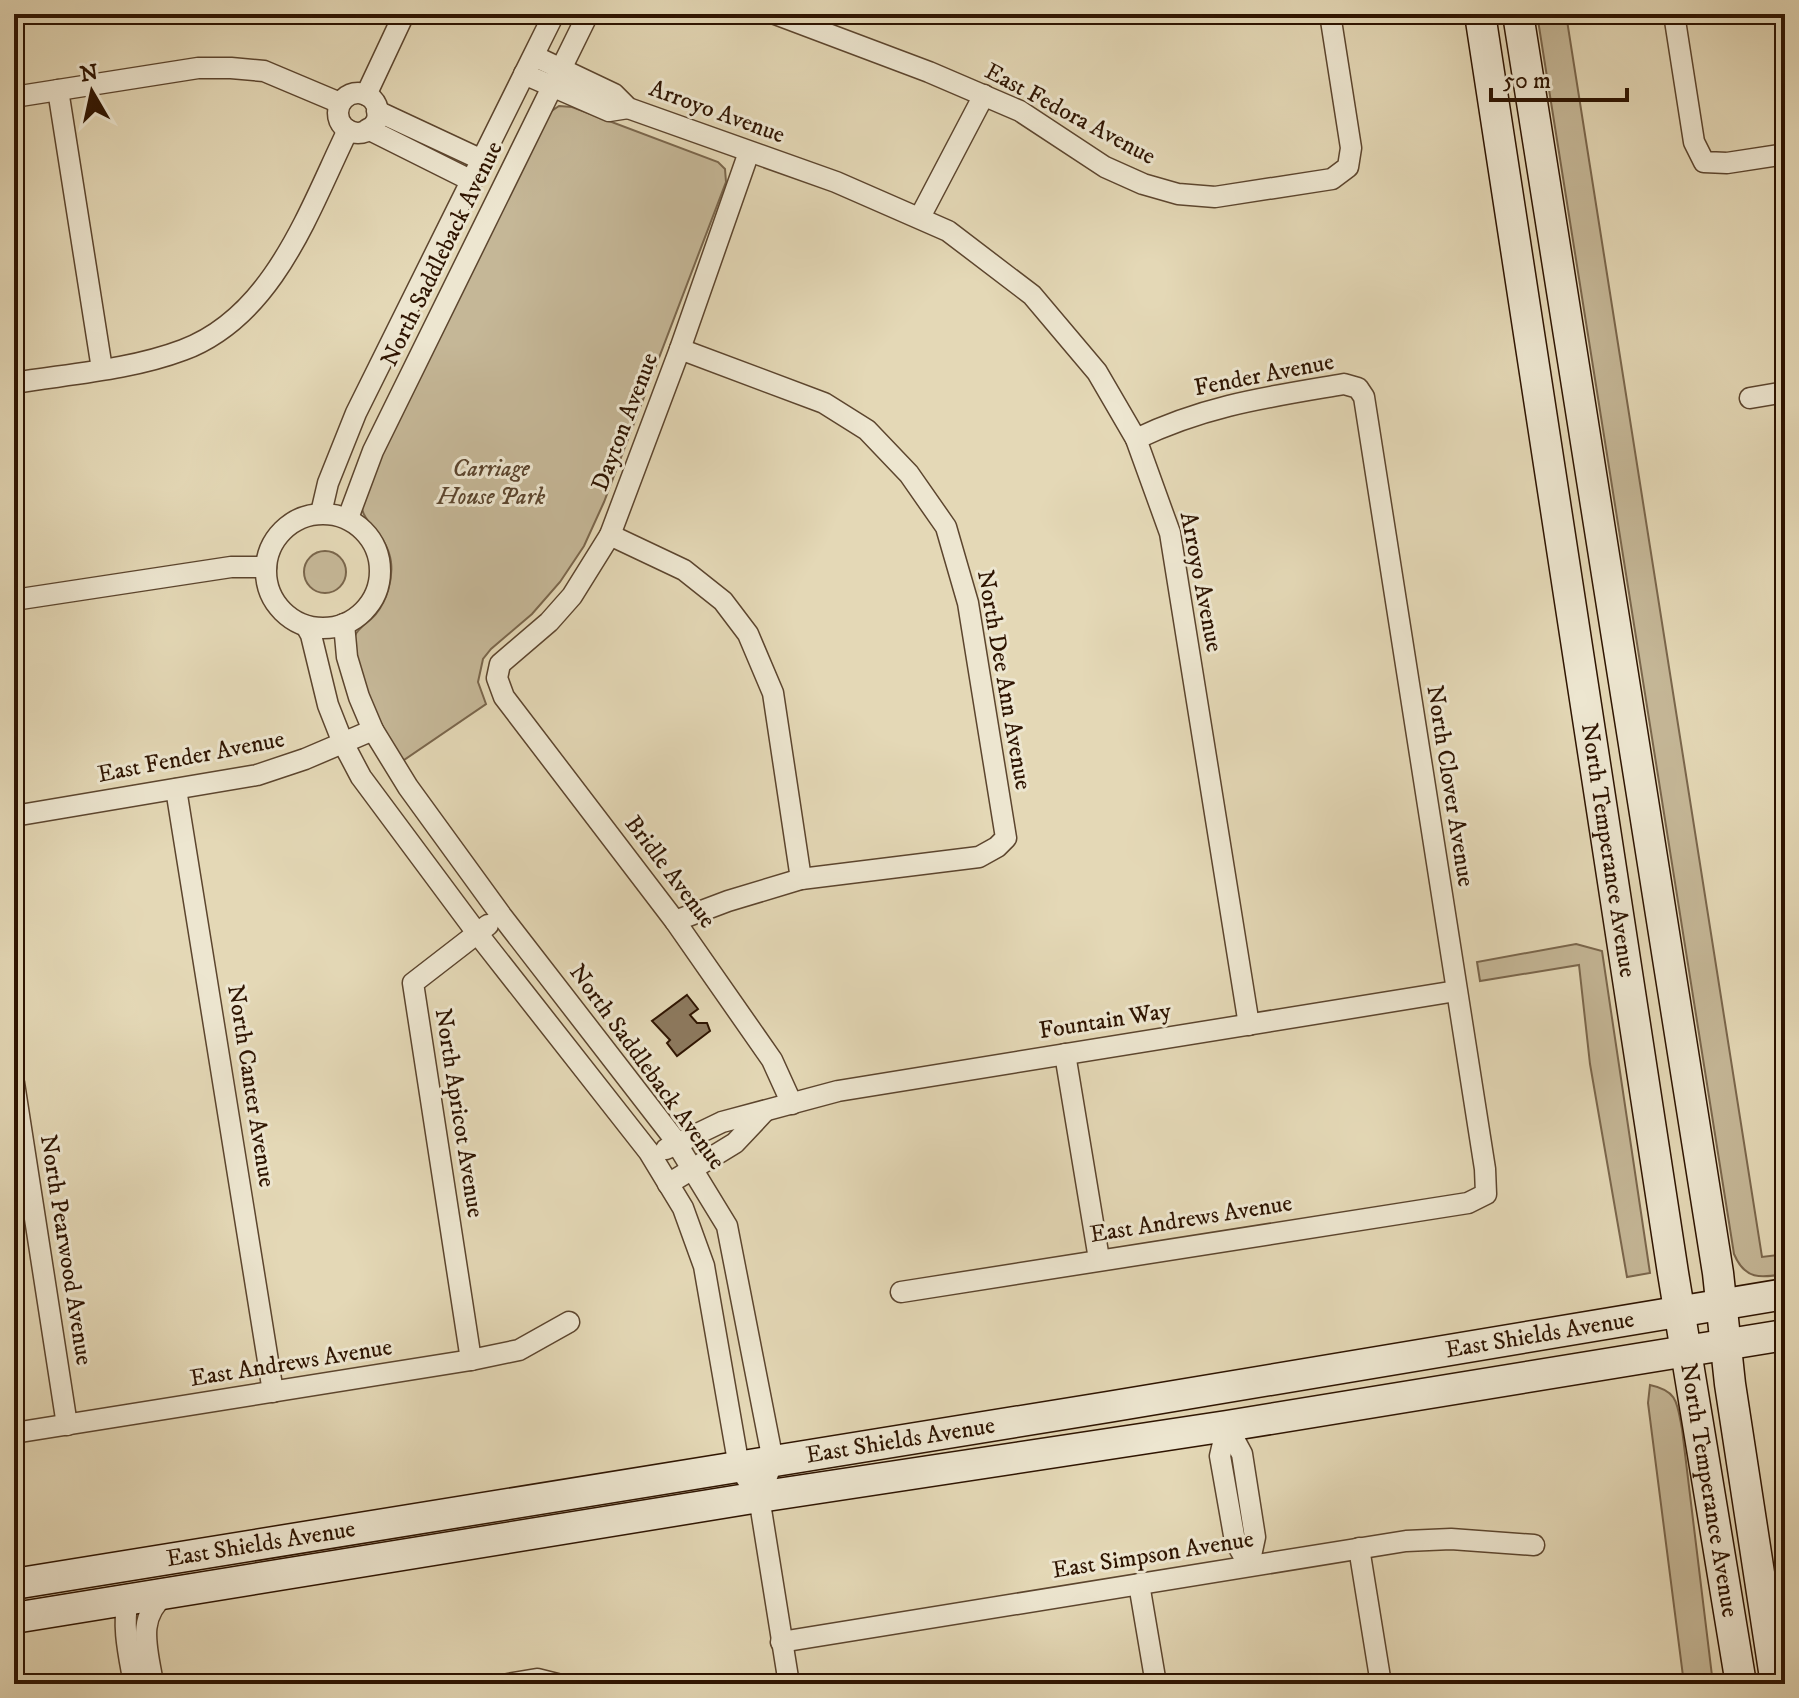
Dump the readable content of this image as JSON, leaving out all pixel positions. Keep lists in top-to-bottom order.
{
  "streets": {
    "main road": ["North Temperance Avenue", "East Shields Avenue"],
    "street": [
      "Arroyo Avenue",
      "East Fedora Avenue",
      "North Saddleback Avenue",
      "Fender Avenue",
      "Dayton Avenue",
      "North Dee Ann Avenue",
      "East Fender Avenue",
      "North Clover Avenue",
      "Bridle Avenue",
      "Fountain Way",
      "North Canter Avenue",
      "North Apricot Avenue",
      "East Andrews Avenue",
      "North Pearwood Avenue",
      "East Simpson Avenue"
    ]
  },
  "crossings": [
    ["Arroyo Avenue", "North Saddleback Avenue"],
    ["Arroyo Avenue", "Fender Avenue"],
    ["Arroyo Avenue", "Dayton Avenue"],
    ["Arroyo Avenue", "Fountain Way"],
    ["North Saddleback Avenue", "East Fender Avenue"],
    ["North Saddleback Avenue", "Fountain Way"],
    ["North Saddleback Avenue", "North Apricot Avenue"],
    ["North Saddleback Avenue", "East Shields Avenue"],
    ["Fender Avenue", "North Clover Avenue"],
    ["Dayton Avenue", "North Dee Ann Avenue"],
    ["Dayton Avenue", "Bridle Avenue"],
    ["East Fender Avenue", "North Canter Avenue"],
    ["North Clover Avenue", "Fountain Way"],
    ["North Clover Avenue", "East Andrews Avenue"],
    ["North Temperance Avenue", "East Shields Avenue"],
    ["Bridle Avenue", "Fountain Way"],
    ["North Canter Avenue", "East Andrews Avenue"],
    ["North Apricot Avenue", "East Andrews Avenue"],
    ["East Andrews Avenue", "North Pearwood Avenue"]
  ],
  "parks": ["Carriage House Park"],
  "scale_bar": "50 m",
  "north": "top"
}
